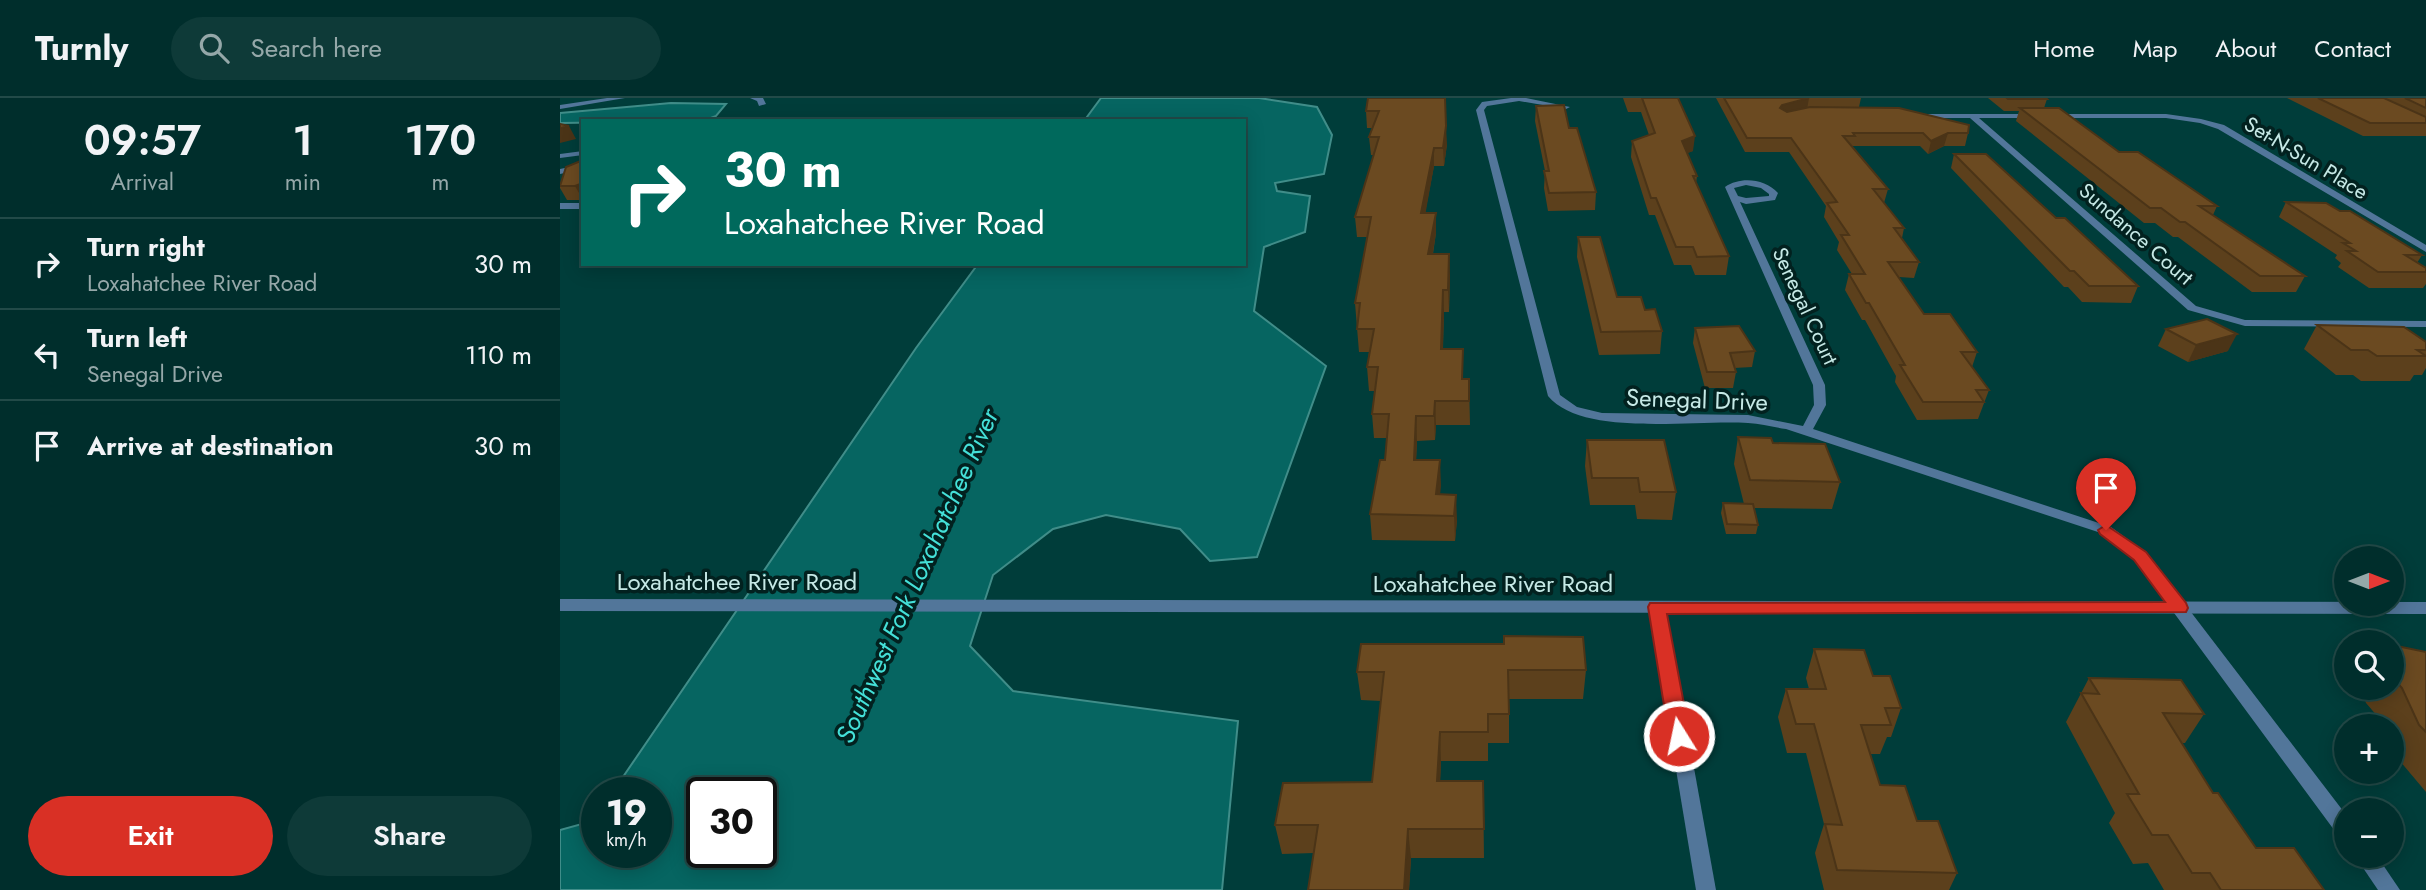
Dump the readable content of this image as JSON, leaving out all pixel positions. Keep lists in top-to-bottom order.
{
  "streets": {
    "street": [
      "Set-N-Sun Place",
      "Sundance Court",
      "Senegal Court",
      "Senegal Drive",
      "Loxahatchee River Road"
    ]
  },
  "crossings": [
    ["Set-N-Sun Place", "Sundance Court"],
    ["Senegal Court", "Senegal Drive"],
    ["Senegal Drive", "Loxahatchee River Road"]
  ],
  "water": ["Southwest Fork Loxahatchee River"],
  "north": "right",
  "page": {
    "header": "Turnly",
    "search": "Search here",
    "nav": [
      "Home",
      "Map",
      "About",
      "Contact"
    ],
    "eta": [
      "09:57",
      "Arrival",
      "1",
      "min",
      "170",
      "m"
    ],
    "turn": ["30 m", "Loxahatchee River Road"],
    "list": [
      {
        "name": "Turn right",
        "note": "Loxahatchee River Road",
        "value": "30 m"
      },
      {
        "name": "Turn left",
        "note": "Senegal Drive",
        "value": "110 m"
      },
      {
        "name": "Arrive at destination",
        "value": "30 m"
      }
    ],
    "map_buttons": ["+", "−"],
    "speed": "19 km/h",
    "limit": "30",
    "buttons": ["Exit", "Share"]
  }
}
